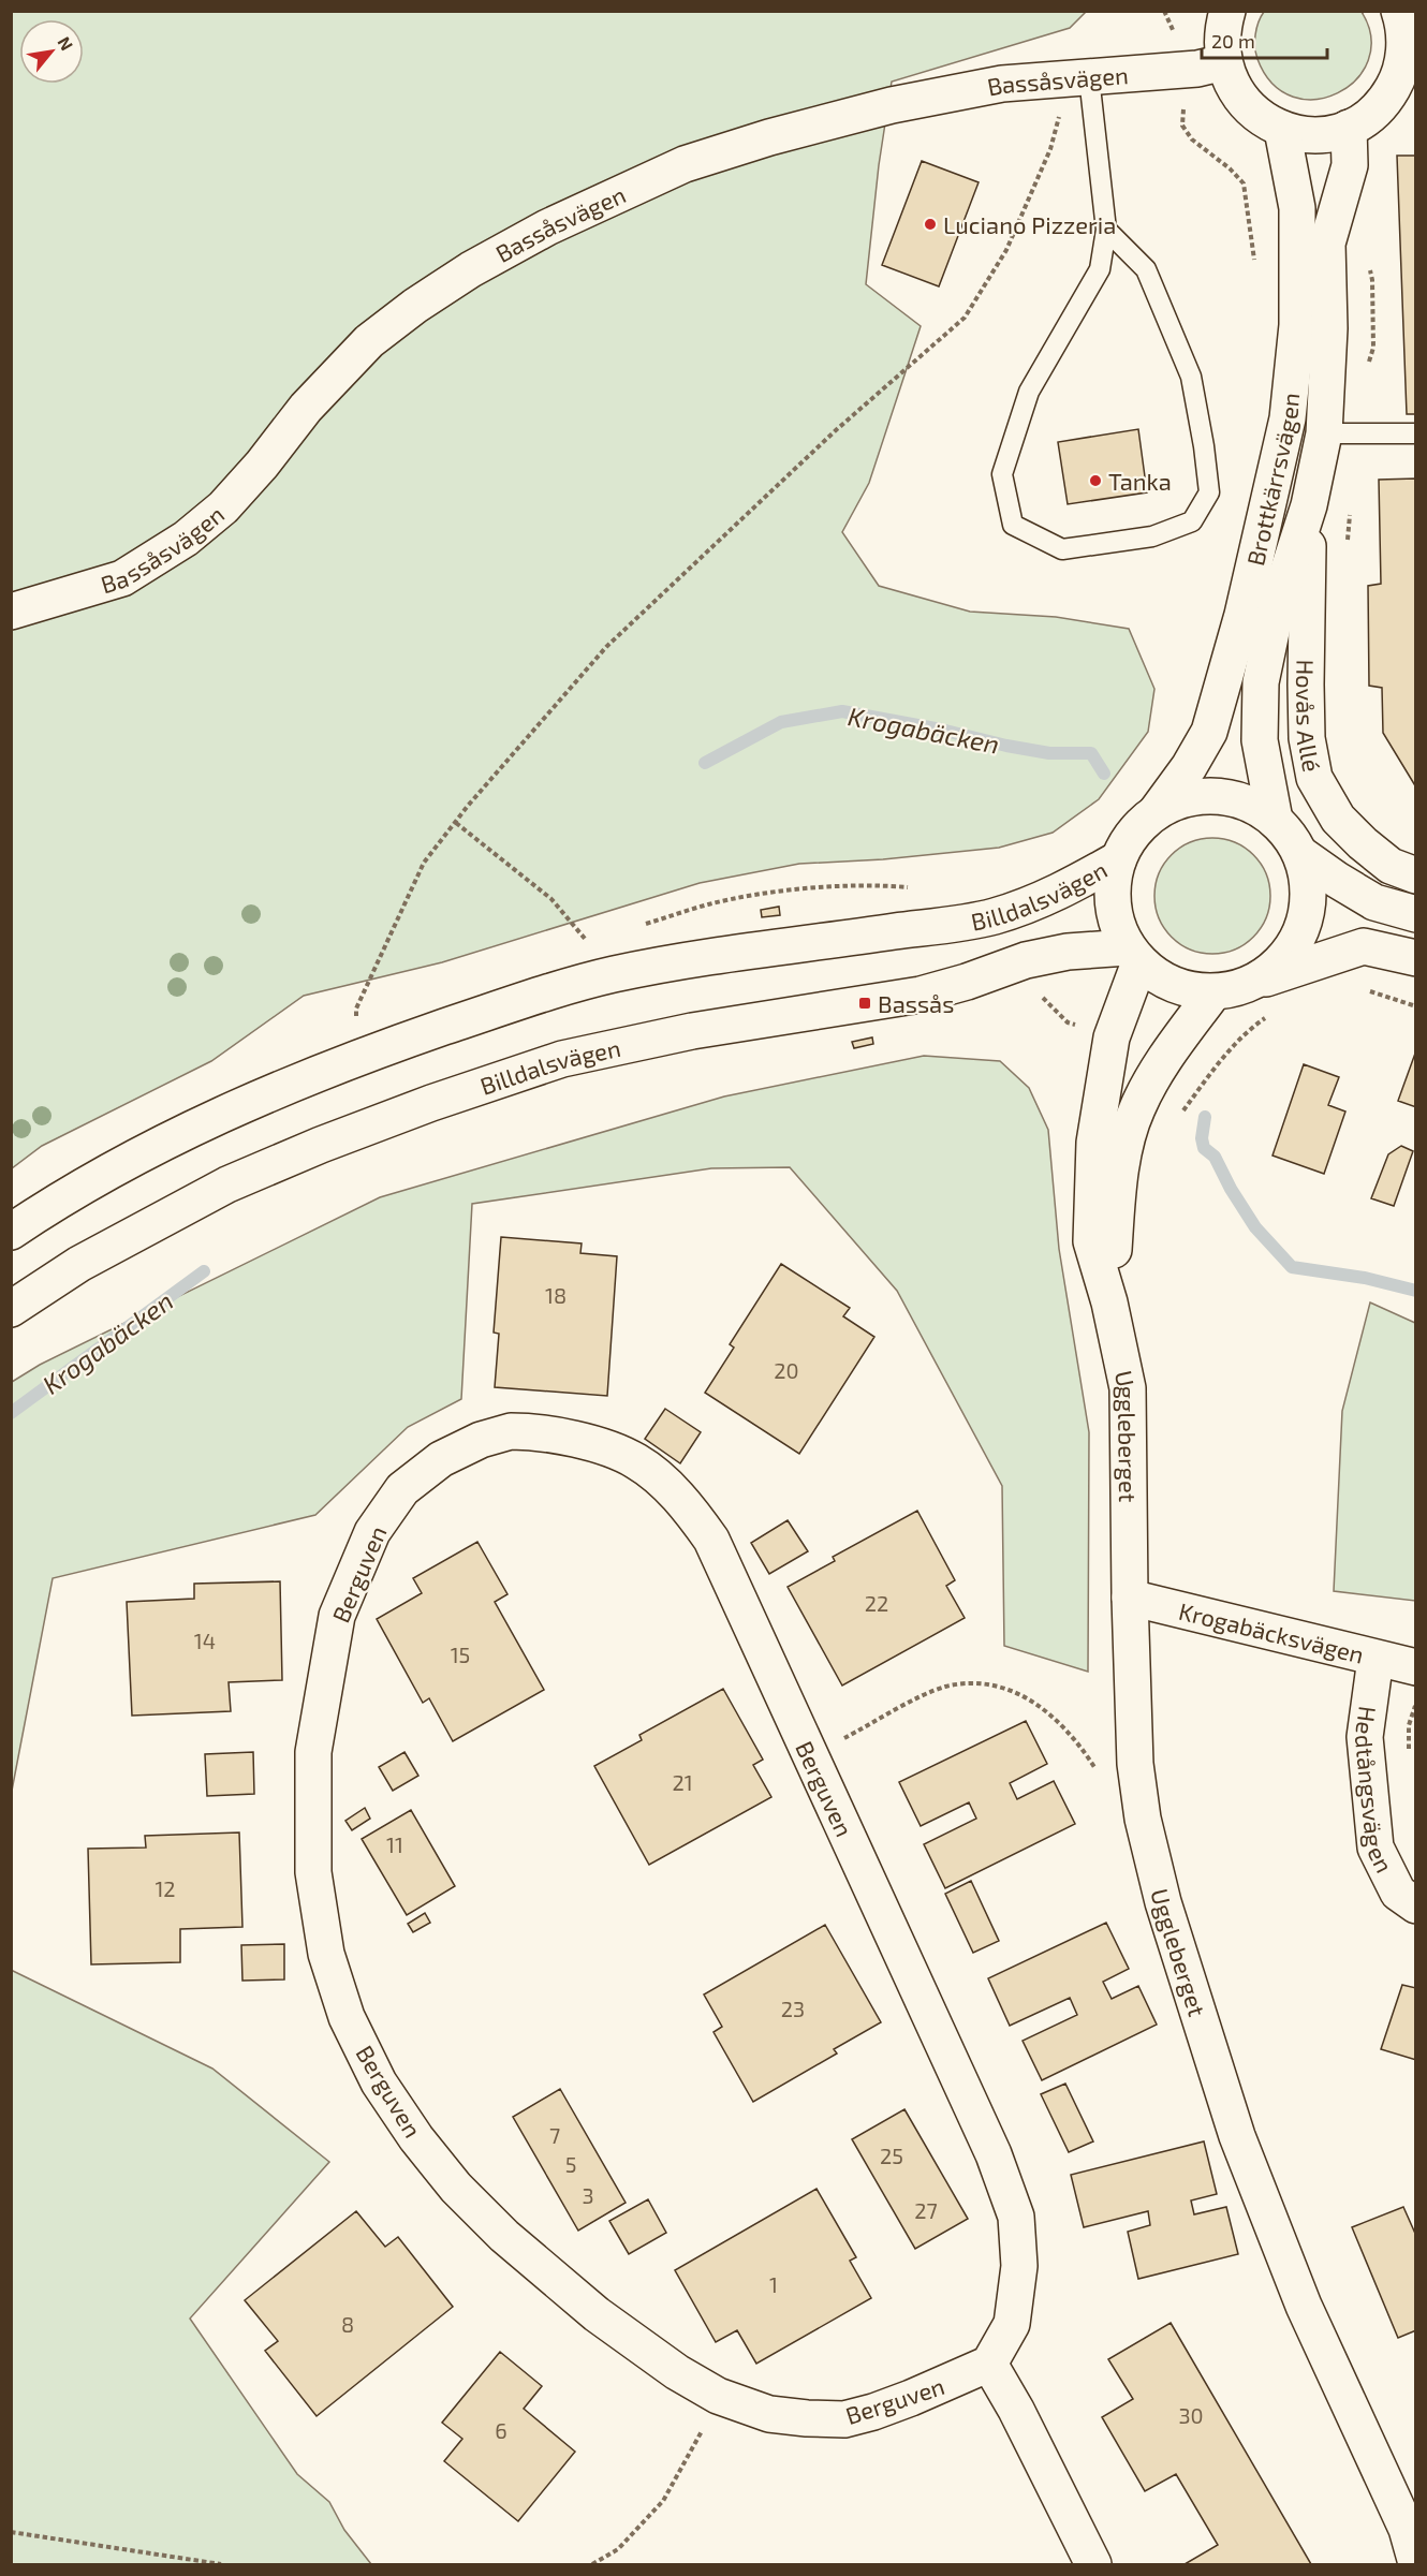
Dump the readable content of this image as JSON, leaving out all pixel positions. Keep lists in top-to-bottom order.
{
  "streets": {
    "street": [
      "Bassåsvägen",
      "Brottkärrsvägen",
      "Hovås Allé",
      "Billdalsvägen",
      "Uggleberget",
      "Berguven",
      "Krogabäcksvägen",
      "Hedtångsvägen"
    ]
  },
  "crossings": [
    ["Brottkärrsvägen", "Hovås Allé"],
    ["Brottkärrsvägen", "Billdalsvägen"],
    ["Brottkärrsvägen", "Uggleberget"],
    ["Billdalsvägen", "Uggleberget"],
    ["Uggleberget", "Krogabäcksvägen"],
    ["Krogabäcksvägen", "Hedtångsvägen"]
  ],
  "water": ["Krogabäcken"],
  "places": {
    "other": ["Luciano Pizzeria", "Tanka"],
    "transit": ["Bassås"]
  },
  "house_numbers": [
    "18",
    "20",
    "22",
    "14",
    "15",
    "21",
    "11",
    "12",
    "23",
    "7",
    "25",
    "5",
    "3",
    "27",
    "1",
    "8",
    "30",
    "6"
  ],
  "scale_bar": "20 m",
  "north": "top right"
}
